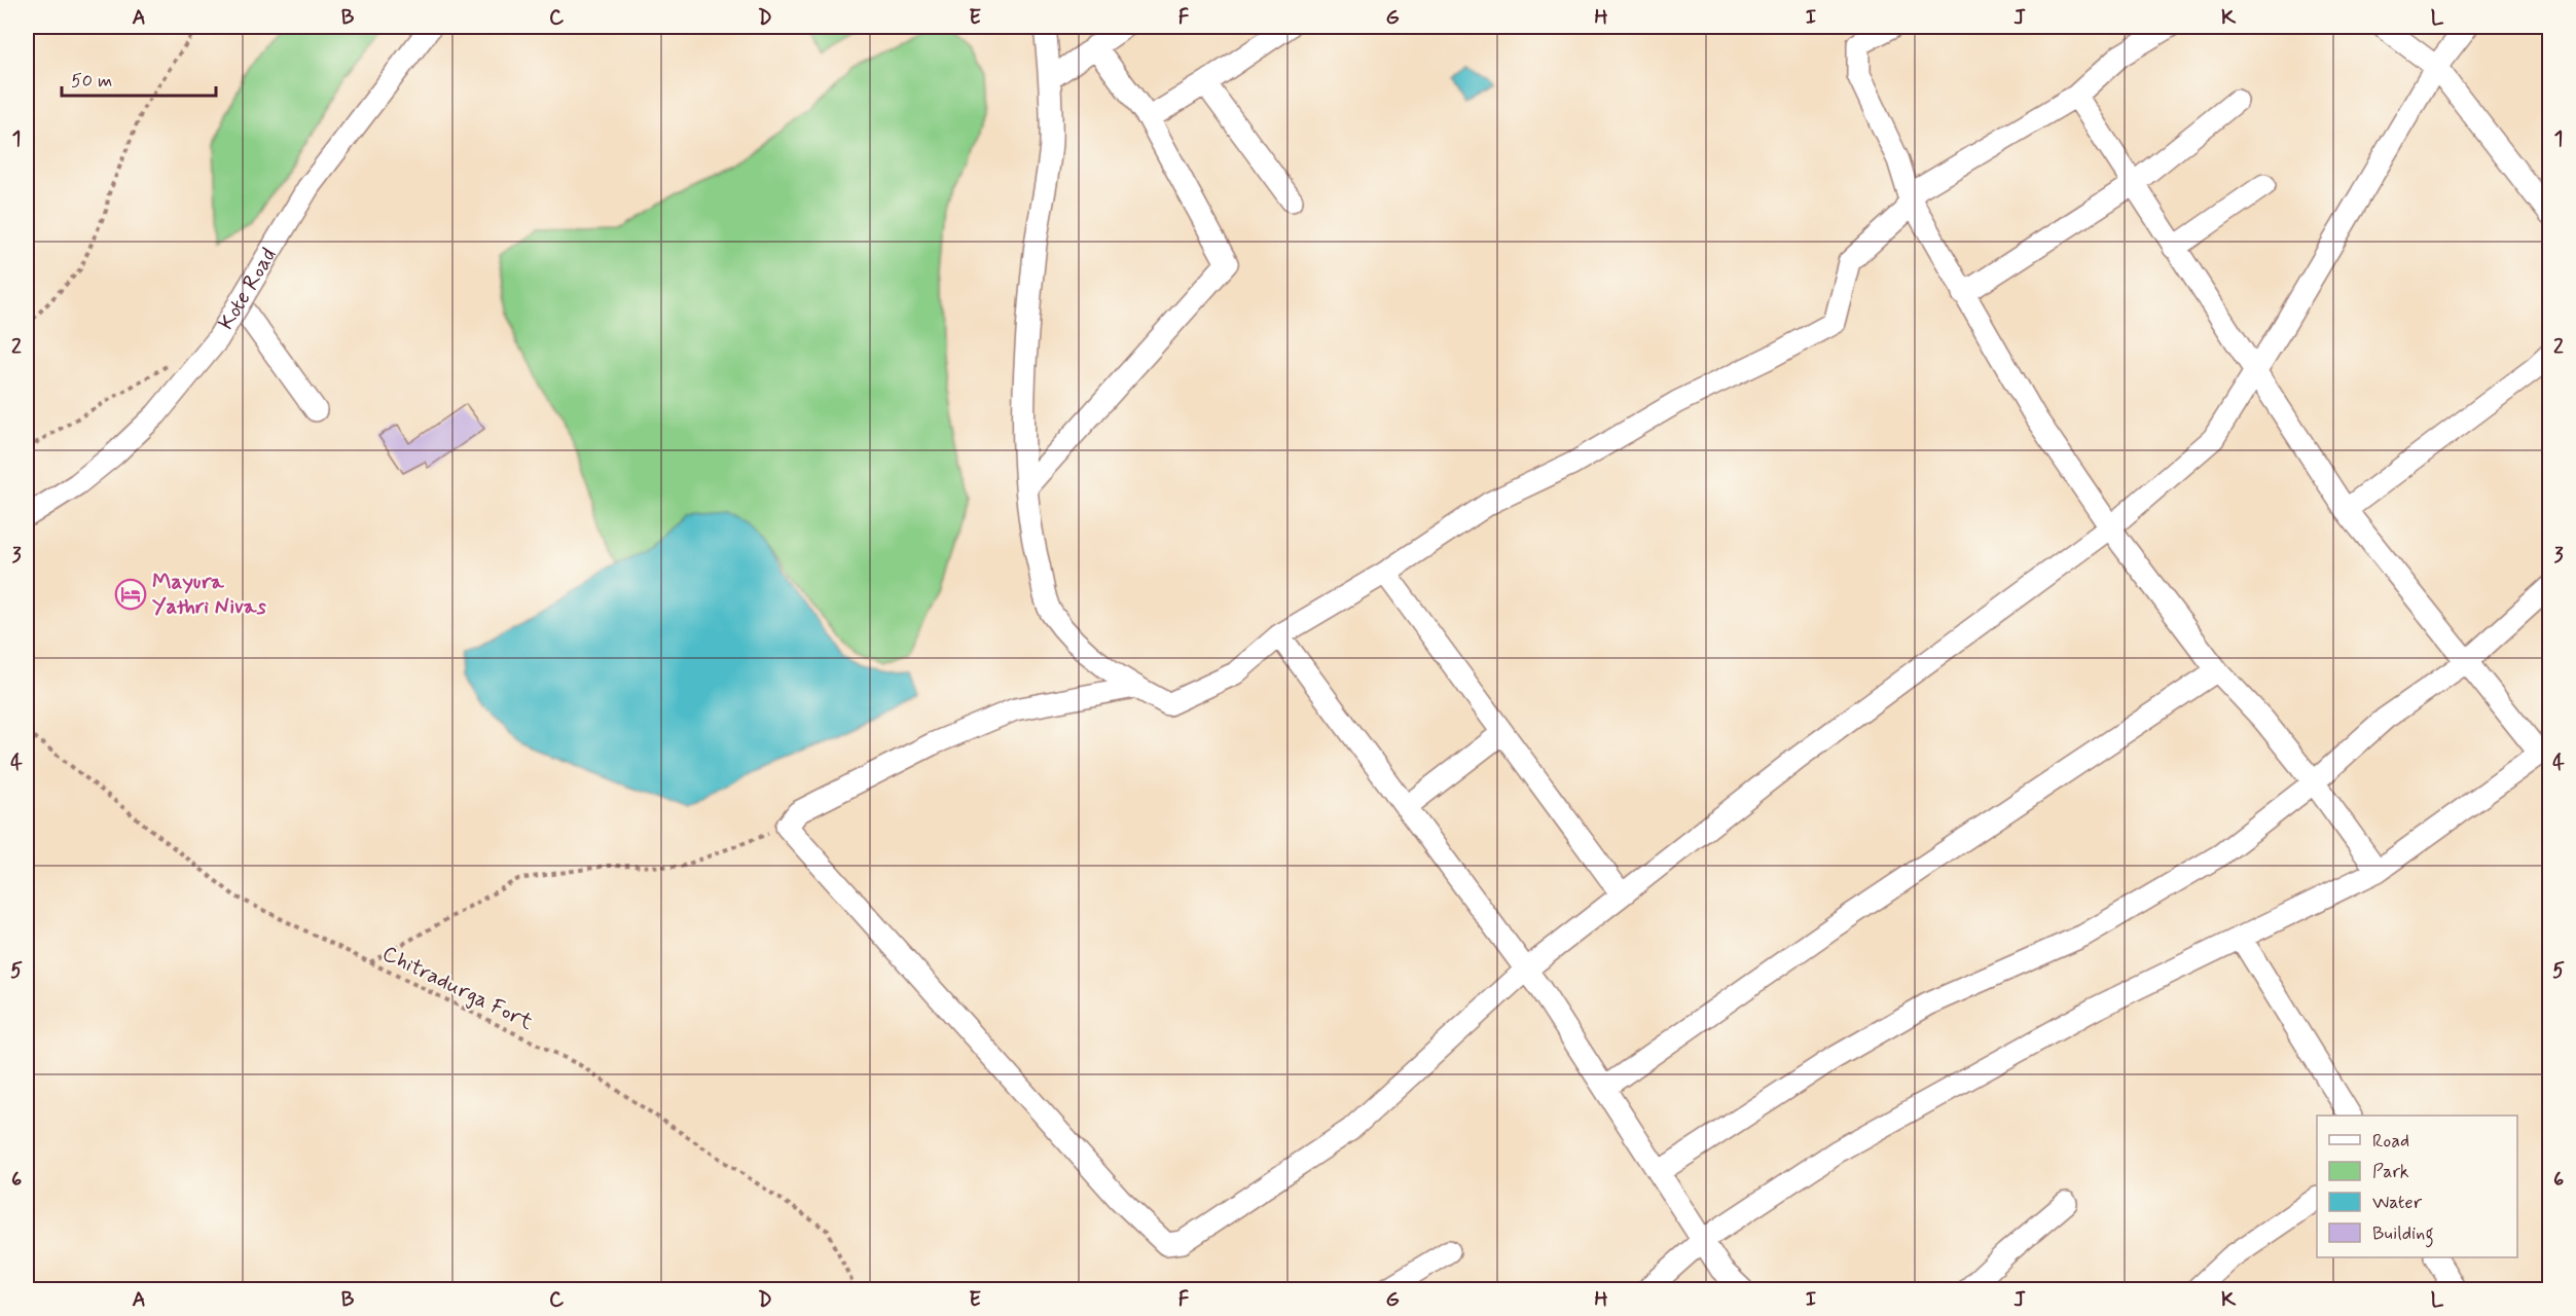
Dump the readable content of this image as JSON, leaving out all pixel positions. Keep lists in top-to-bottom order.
{
  "streets": {
    "street": ["Kote Road"],
    "path": ["Chitradurga Fort"]
  },
  "places": {
    "hotel": ["Mayura Yathri Nivas"]
  },
  "legend": [
    "Road",
    "Park",
    "Water",
    "Building"
  ],
  "scale_bar": "50 m",
  "grid": {
    "columns": [
      "A",
      "B",
      "C",
      "D",
      "E",
      "F",
      "G",
      "H",
      "I",
      "J",
      "K",
      "L"
    ],
    "rows": [
      "1",
      "2",
      "3",
      "4",
      "5",
      "6"
    ]
  }
}
